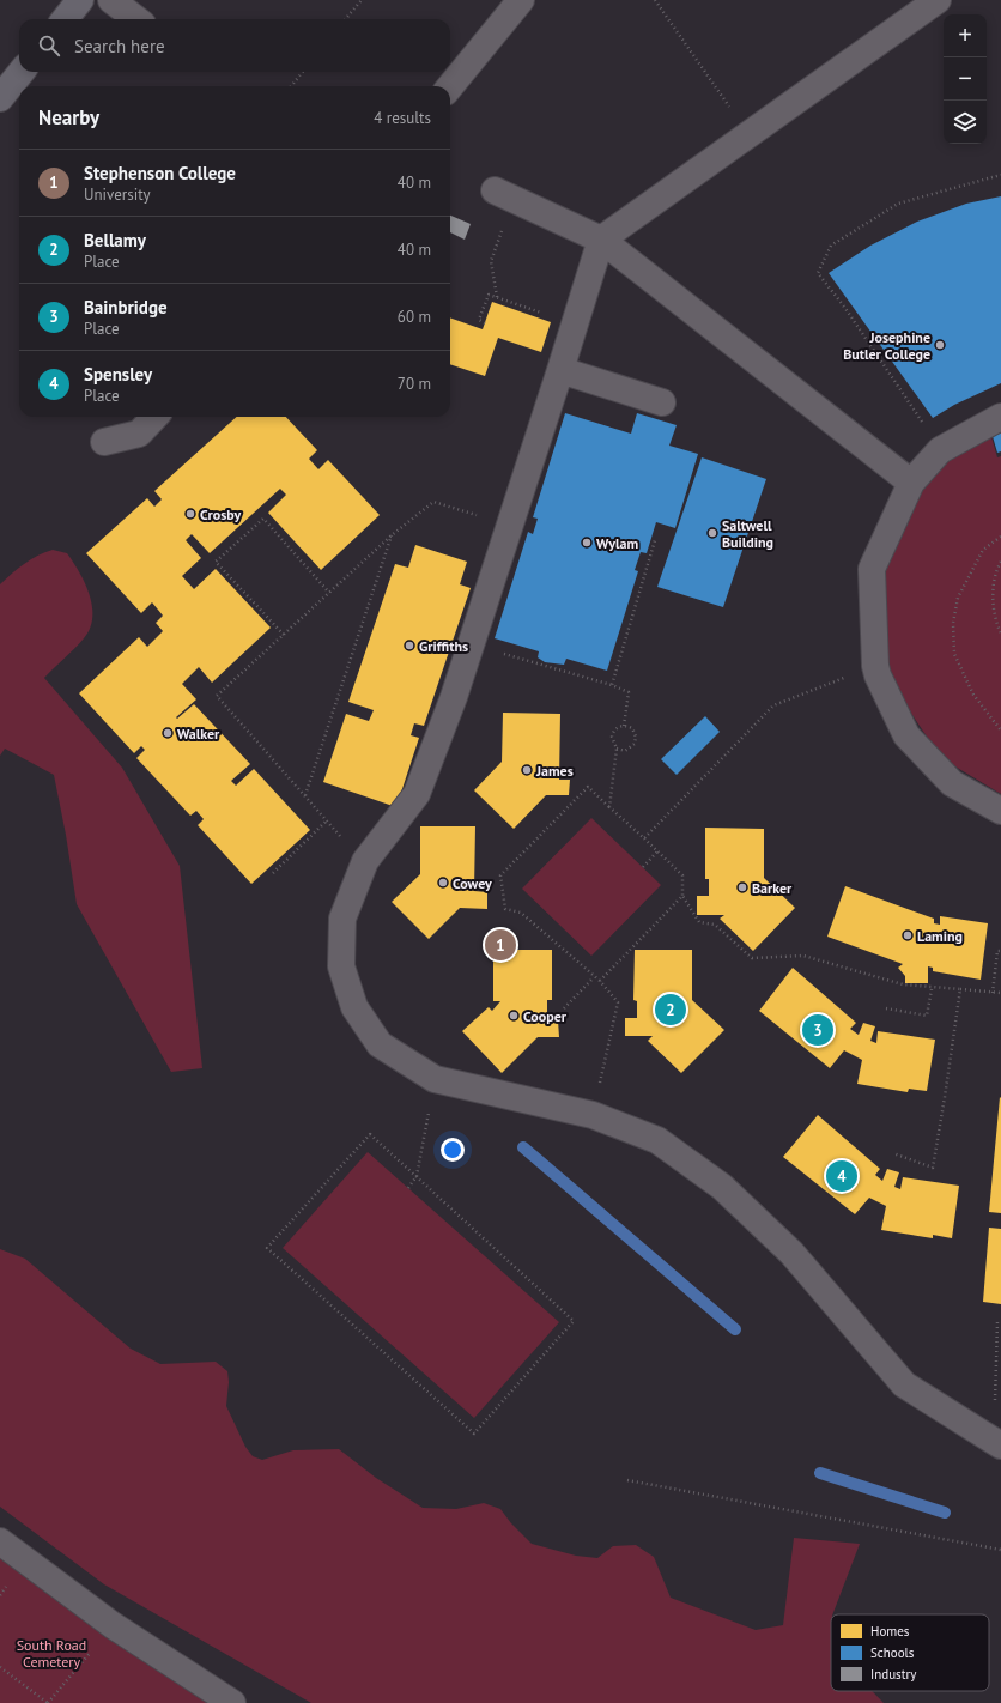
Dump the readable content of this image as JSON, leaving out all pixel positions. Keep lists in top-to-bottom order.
{
  "parks": ["South Road Cemetery"],
  "places": [
    "Josephine Butler College",
    "Crosby",
    "Saltwell Building",
    "Wylam",
    "Griffiths",
    "Walker",
    "James",
    "Cowey",
    "Barker",
    "Laming",
    "Cooper"
  ],
  "legend": ["Homes", "Schools", "Industry"],
  "page": {
    "map_buttons": ["+", "−"],
    "search": "Search here",
    "heading": ["Nearby", "4 results"],
    "list": [
      {
        "mark": "1",
        "name": "Stephenson College",
        "note": "University",
        "value": "40 m"
      },
      {
        "mark": "2",
        "name": "Bellamy",
        "note": "Place",
        "value": "40 m"
      },
      {
        "mark": "3",
        "name": "Bainbridge",
        "note": "Place",
        "value": "60 m"
      },
      {
        "mark": "4",
        "name": "Spensley",
        "note": "Place",
        "value": "70 m"
      }
    ],
    "pins": [
      "1",
      "2",
      "3",
      "4"
    ]
  }
}
